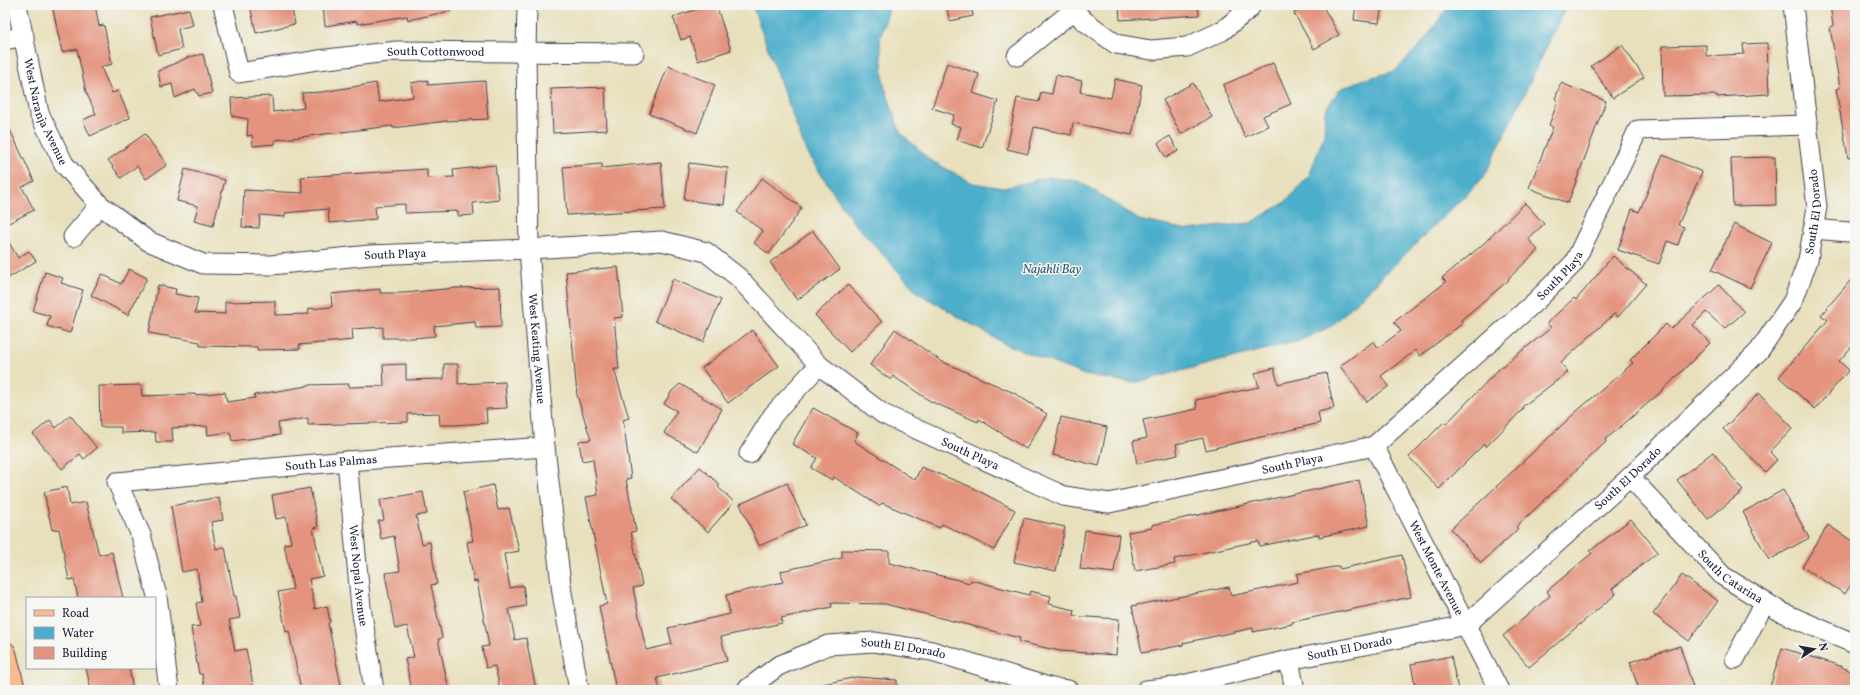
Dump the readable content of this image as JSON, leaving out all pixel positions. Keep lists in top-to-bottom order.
{
  "streets": {
    "street": [
      "South Cottonwood",
      "West Naranja Avenue",
      "South El Dorado",
      "South Playa",
      "West Keating Avenue",
      "South Las Palmas",
      "West Monte Avenue",
      "West Nopal Avenue",
      "South Catarina"
    ]
  },
  "crossings": [
    ["South Cottonwood", "West Keating Avenue"],
    ["West Naranja Avenue", "South Playa"],
    ["South El Dorado", "South Playa"],
    ["South El Dorado", "West Monte Avenue"],
    ["South El Dorado", "South Catarina"],
    ["South Playa", "West Keating Avenue"],
    ["South Playa", "West Monte Avenue"],
    ["West Keating Avenue", "South Las Palmas"],
    ["South Las Palmas", "West Nopal Avenue"]
  ],
  "water": ["Najahli Bay"],
  "legend": ["Road", "Water", "Building"],
  "north": "right"
}
